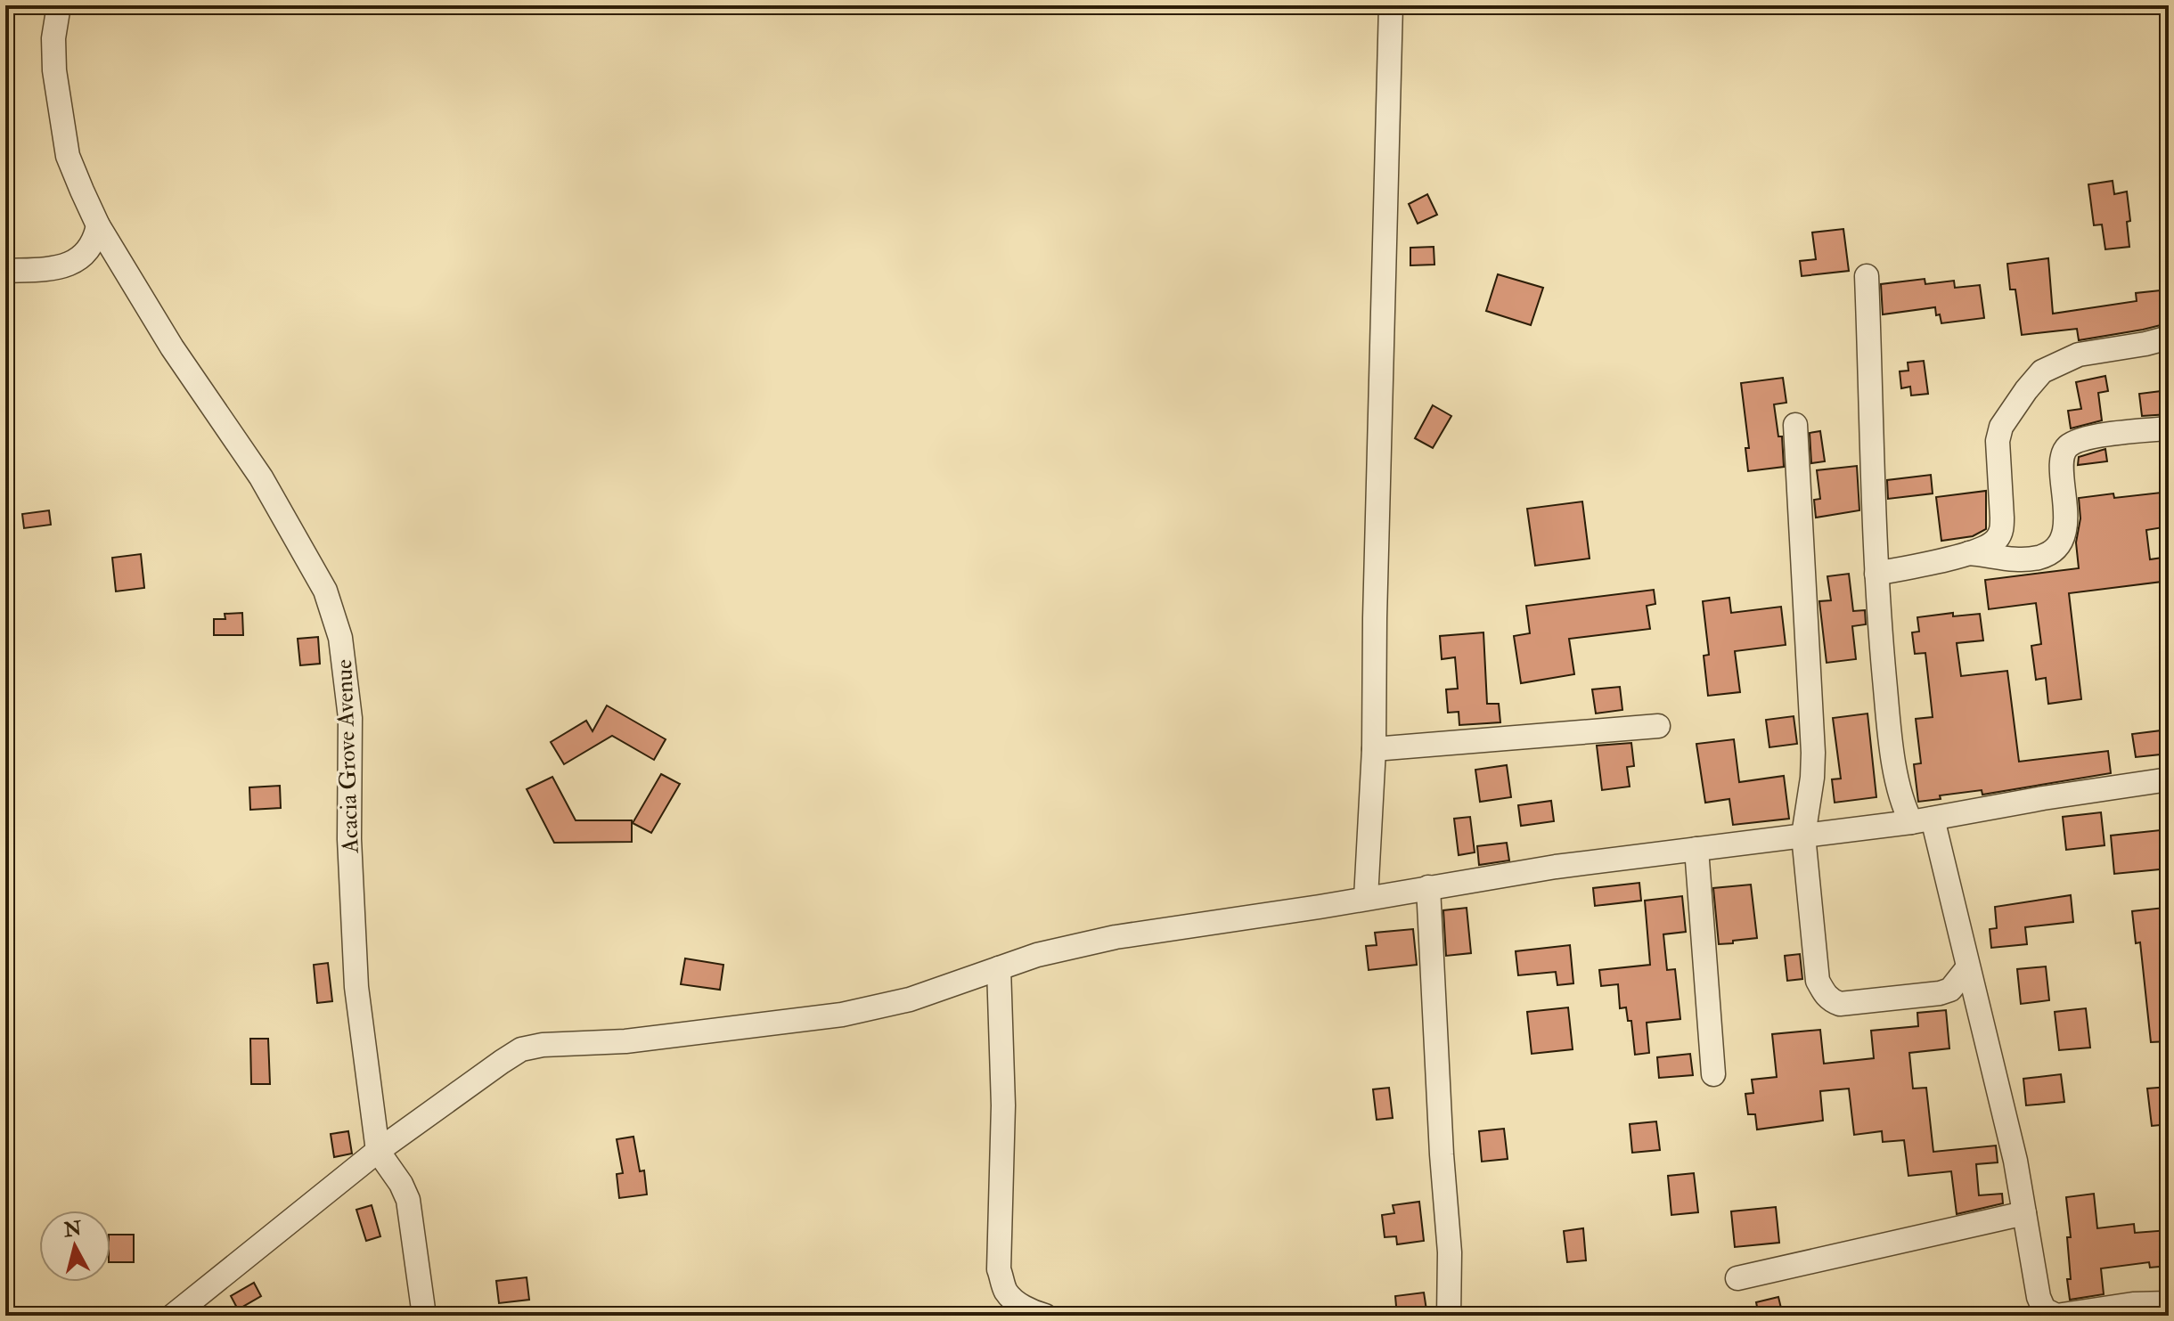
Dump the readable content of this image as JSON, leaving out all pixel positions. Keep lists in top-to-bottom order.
{
  "streets": {
    "street": ["Acacia Grove Avenue"]
  },
  "north": "top"
}
